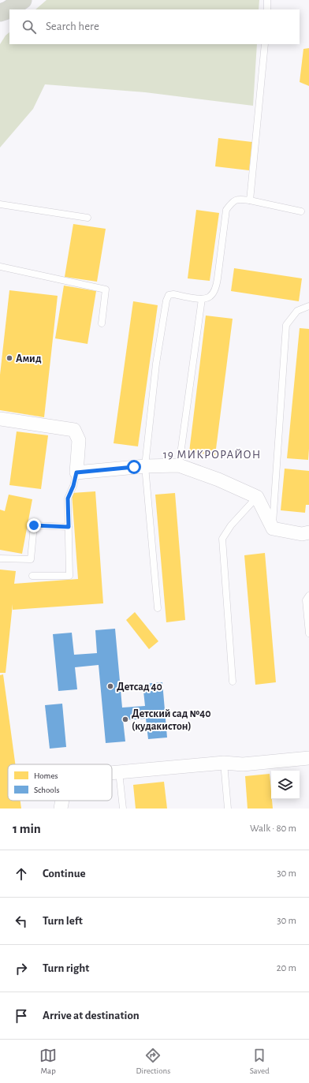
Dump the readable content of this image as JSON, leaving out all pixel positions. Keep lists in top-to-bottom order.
{
  "districts": ["19 МИКРОРАЙОН"],
  "places": ["Амид", "Детсад 40", "Детский сад №40 (кудакистон)"],
  "legend": ["Homes", "Schools"],
  "page": {
    "search": "Search here",
    "heading": ["1 min", "Walk · 80 m"],
    "list": [
      ["Continue", "30 m"],
      ["Turn left", "30 m"],
      ["Turn right", "20 m"],
      "Arrive at destination"
    ],
    "nav": ["Map", "Directions", "Saved"]
  }
}
